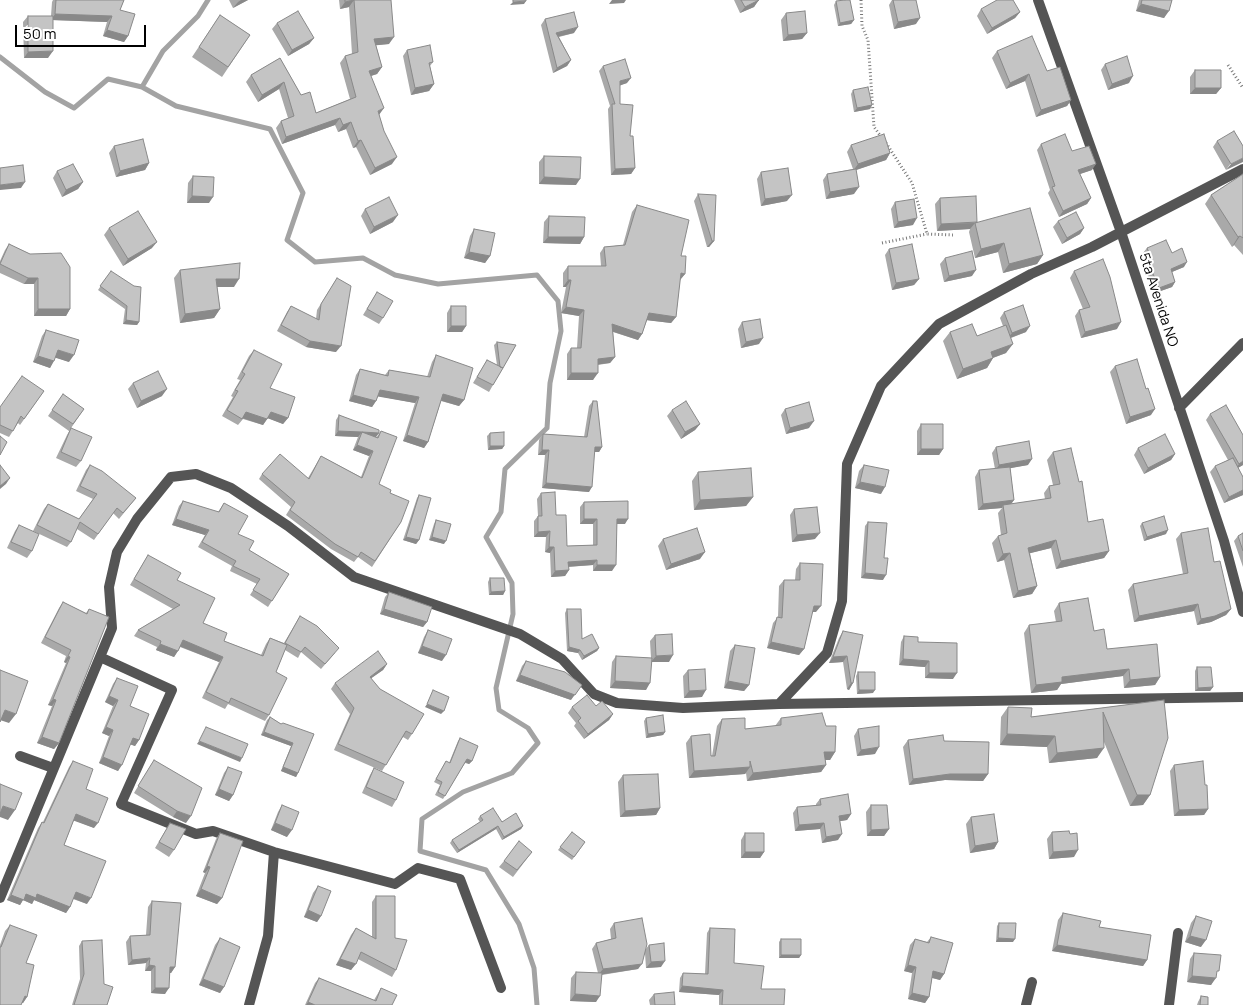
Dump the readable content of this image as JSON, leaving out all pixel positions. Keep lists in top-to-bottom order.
{
  "streets": {
    "street": ["5ta Avenida NO"]
  },
  "scale_bar": "50 m"
}
